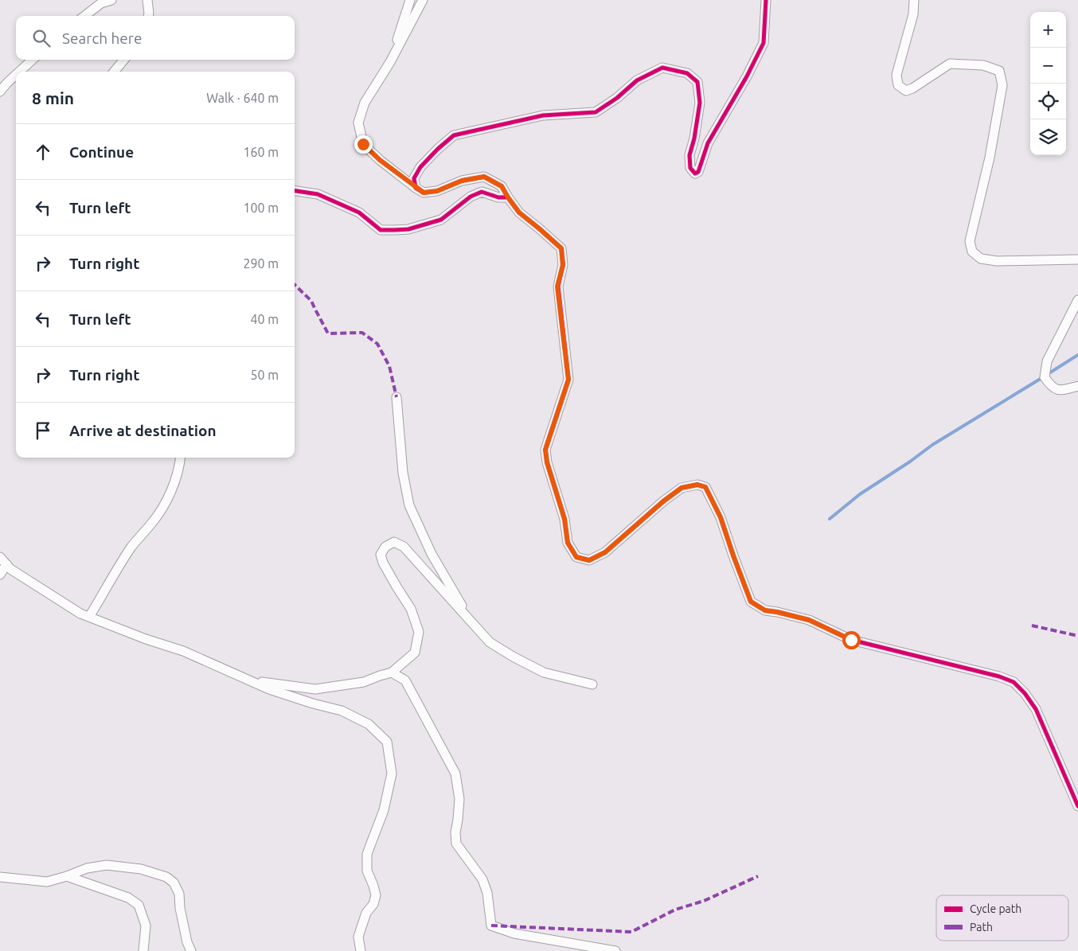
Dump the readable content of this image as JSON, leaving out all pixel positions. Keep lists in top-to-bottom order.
{
  "legend": ["Cycle path", "Path"],
  "page": {
    "map_buttons": ["+", "−"],
    "search": "Search here",
    "heading": ["8 min", "Walk · 640 m"],
    "list": [
      ["Continue", "160 m"],
      ["Turn left", "100 m"],
      ["Turn right", "290 m"],
      ["Turn left", "40 m"],
      ["Turn right", "50 m"],
      "Arrive at destination"
    ]
  }
}
